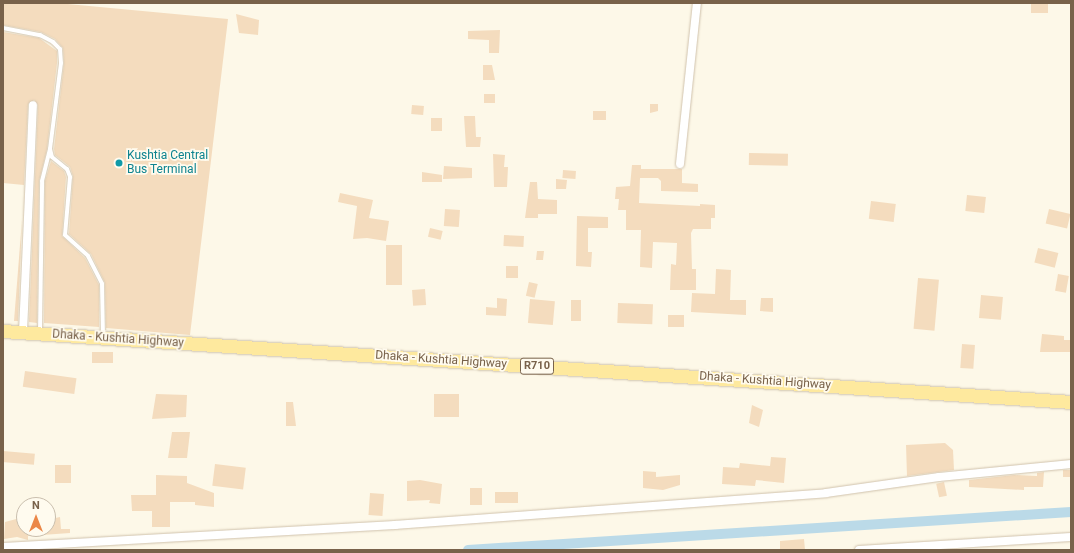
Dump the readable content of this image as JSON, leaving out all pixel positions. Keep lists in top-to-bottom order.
{
  "streets": {
    "main road": ["Dhaka - Kushtia Highway", "R710"]
  },
  "places": ["Kushtia Central Bus Terminal"],
  "north": "top"
}
